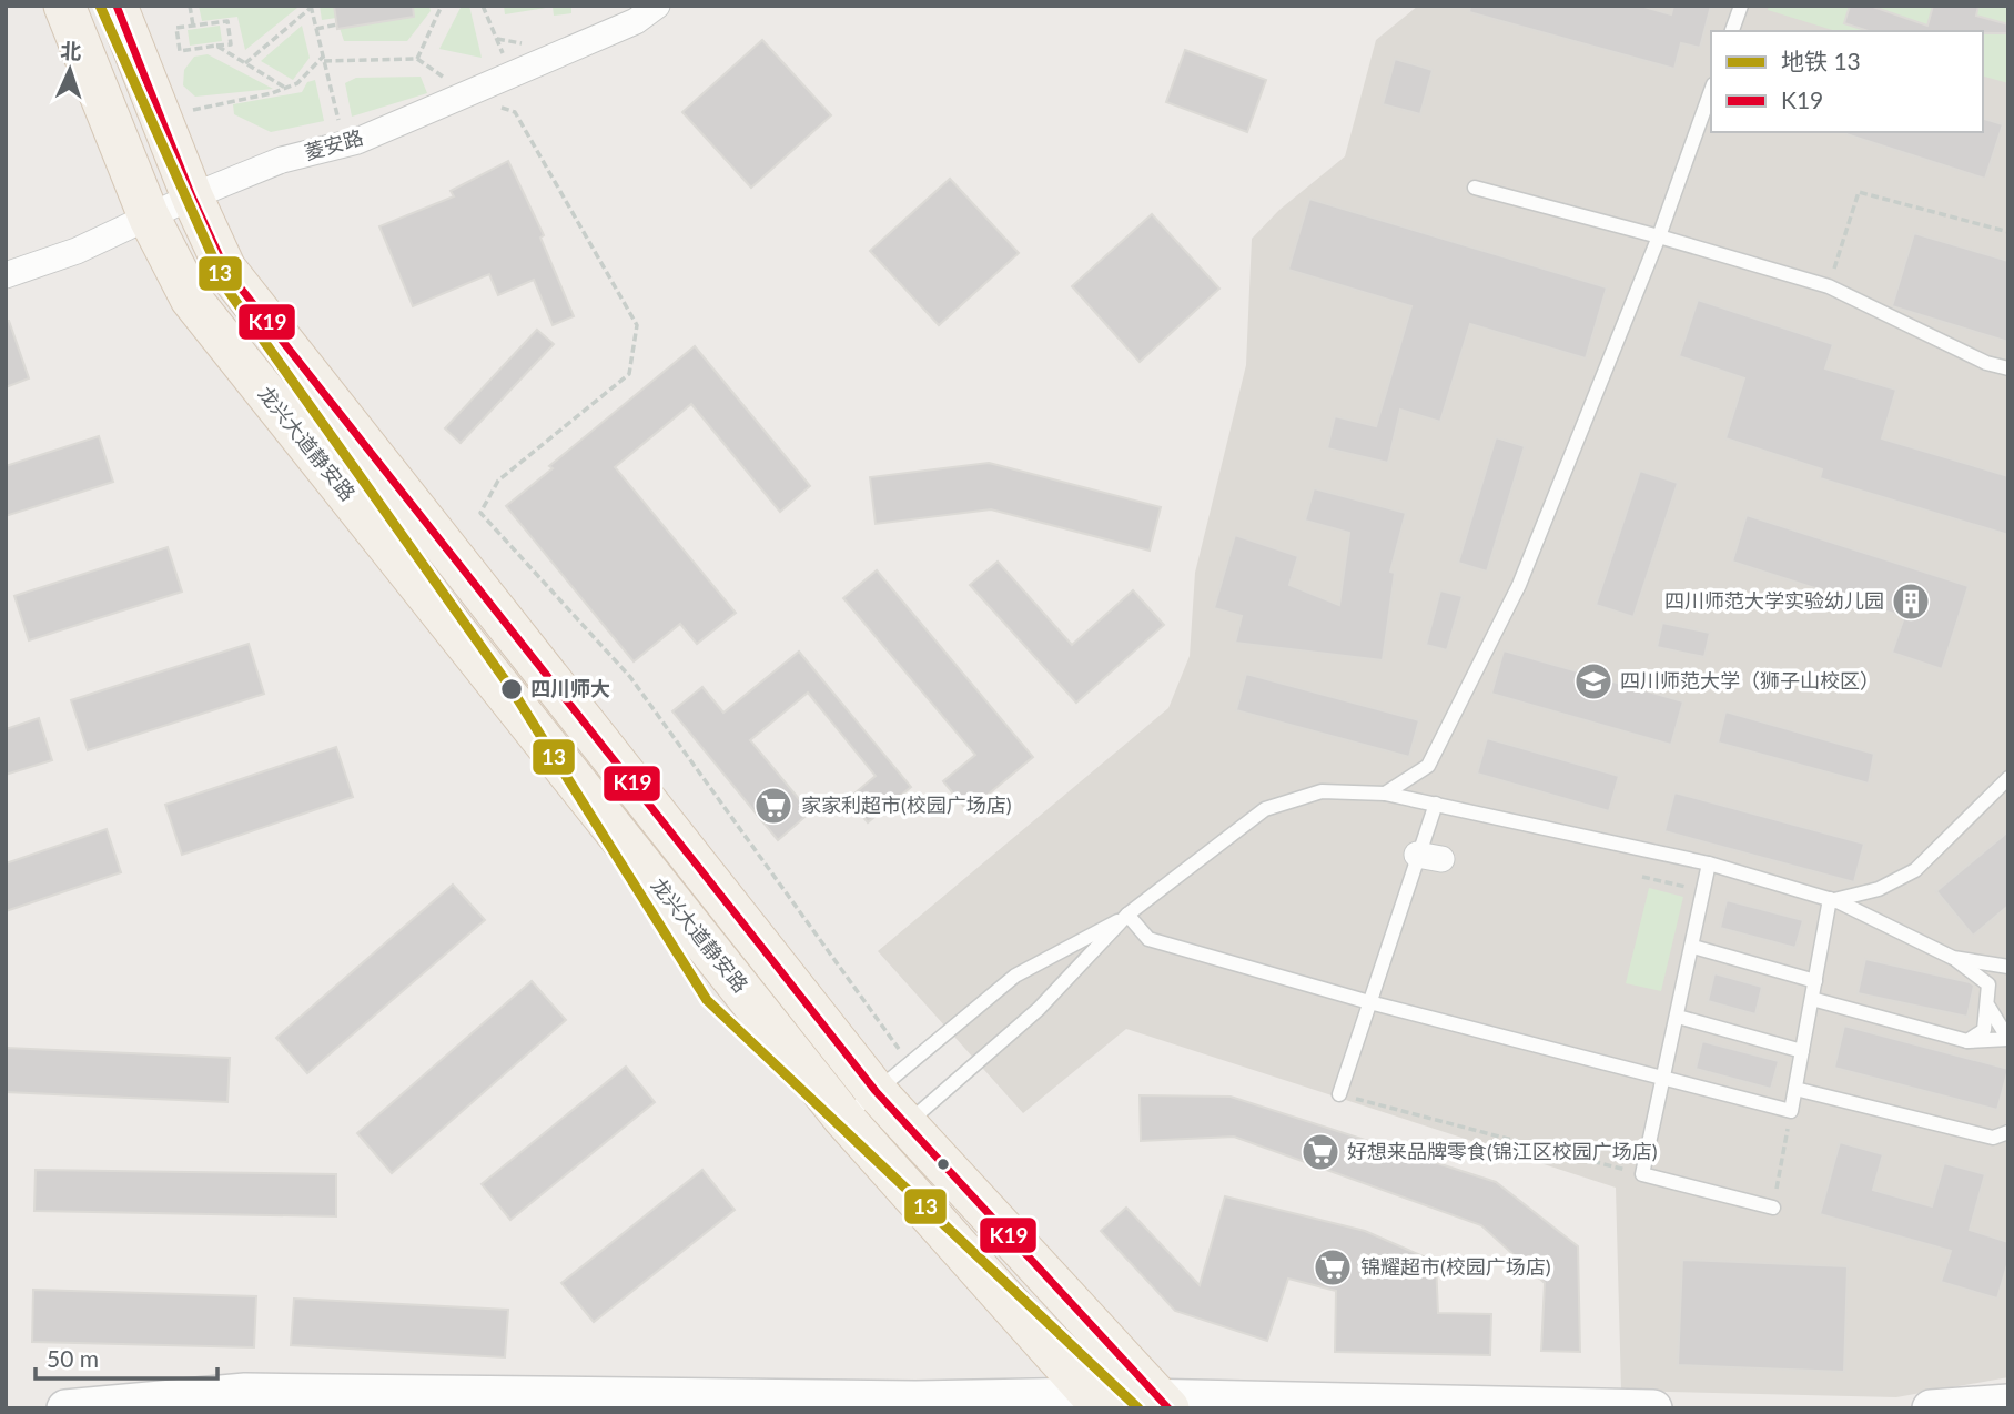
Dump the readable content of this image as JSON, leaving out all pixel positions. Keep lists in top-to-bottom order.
{
  "streets": {
    "main road": ["龙兴大道静安路"],
    "street": ["菱安路"]
  },
  "crossings": [
    ["菱安路", "龙兴大道静安路"]
  ],
  "places": {
    "building": ["四川师范大学实验幼儿园"],
    "school or university": ["四川师范大学（狮子山校区）"],
    "other": ["四川师大"],
    "supermarket": ["家家利超市(校园广场店)", "好想来品牌零食(锦江区校园广场店)", "锦耀超市(校园广场店)"]
  },
  "lines": ["metro line 13", "transit line K19"],
  "legend": ["地铁 13", "K19"],
  "scale_bar": "50 m",
  "north": "top"
}
